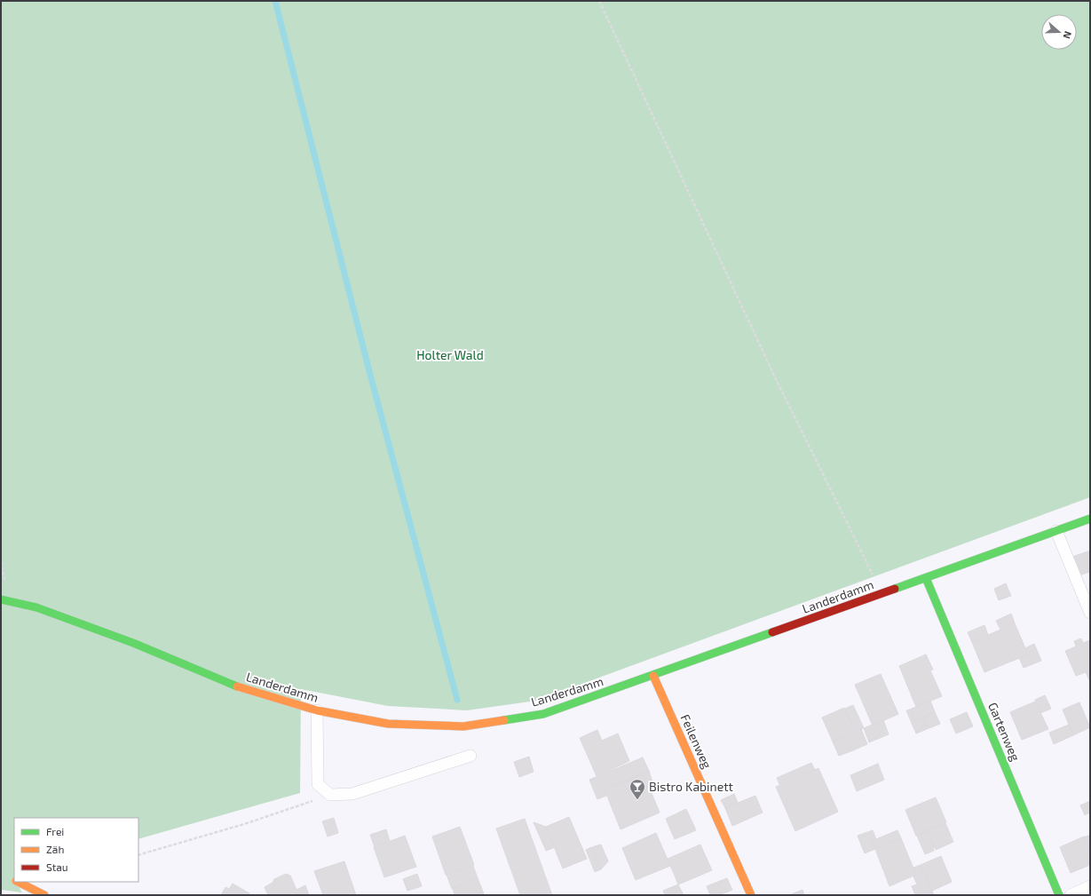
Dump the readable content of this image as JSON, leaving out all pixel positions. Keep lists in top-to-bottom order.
{
  "streets": {
    "main road": ["Landerdamm", "Gartenweg", "Feilenweg"]
  },
  "crossings": [
    ["Landerdamm", "Gartenweg"],
    ["Landerdamm", "Feilenweg"]
  ],
  "parks": ["Holter Wald"],
  "places": {
    "bar": ["Bistro Kabinett"]
  },
  "legend": ["Frei", "Zäh", "Stau"],
  "north": "right"
}
